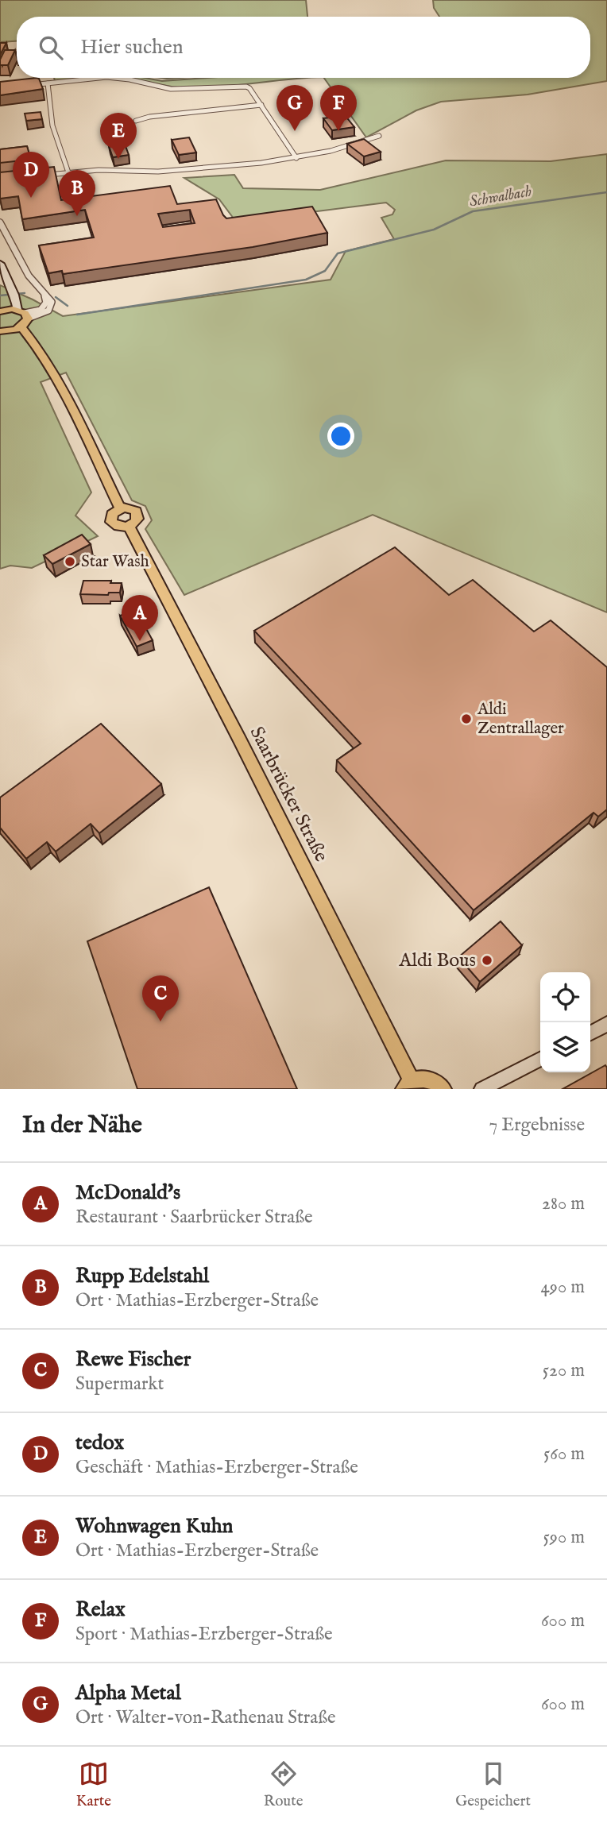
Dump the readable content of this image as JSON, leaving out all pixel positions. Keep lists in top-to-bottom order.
{
  "streets": {
    "main road": ["Saarbrücker Straße"]
  },
  "water": ["Schwalbach"],
  "places": ["Star Wash", "Aldi Zentrallager", "Aldi Bous"],
  "page": {
    "search": "Hier suchen",
    "pins": [
      "F",
      "G",
      "E",
      "D",
      "B",
      "A",
      "C"
    ],
    "heading": ["In der Nähe", "7 Ergebnisse"],
    "list": [
      {
        "mark": "A",
        "name": "McDonald's",
        "note": "Restaurant · Saarbrücker Straße",
        "value": "280 m"
      },
      {
        "mark": "B",
        "name": "Rupp Edelstahl",
        "note": "Ort · Mathias-Erzberger-Straße",
        "value": "490 m"
      },
      {
        "mark": "C",
        "name": "Rewe Fischer",
        "note": "Supermarkt",
        "value": "520 m"
      },
      {
        "mark": "D",
        "name": "tedox",
        "note": "Geschäft · Mathias-Erzberger-Straße",
        "value": "560 m"
      },
      {
        "mark": "E",
        "name": "Wohnwagen Kuhn",
        "note": "Ort · Mathias-Erzberger-Straße",
        "value": "590 m"
      },
      {
        "mark": "F",
        "name": "Relax",
        "note": "Sport · Mathias-Erzberger-Straße",
        "value": "600 m"
      },
      {
        "mark": "G",
        "name": "Alpha Metal",
        "note": "Ort · Walter-von-Rathenau Straße",
        "value": "600 m"
      }
    ],
    "nav": ["Karte", "Route", "Gespeichert"]
  }
}
